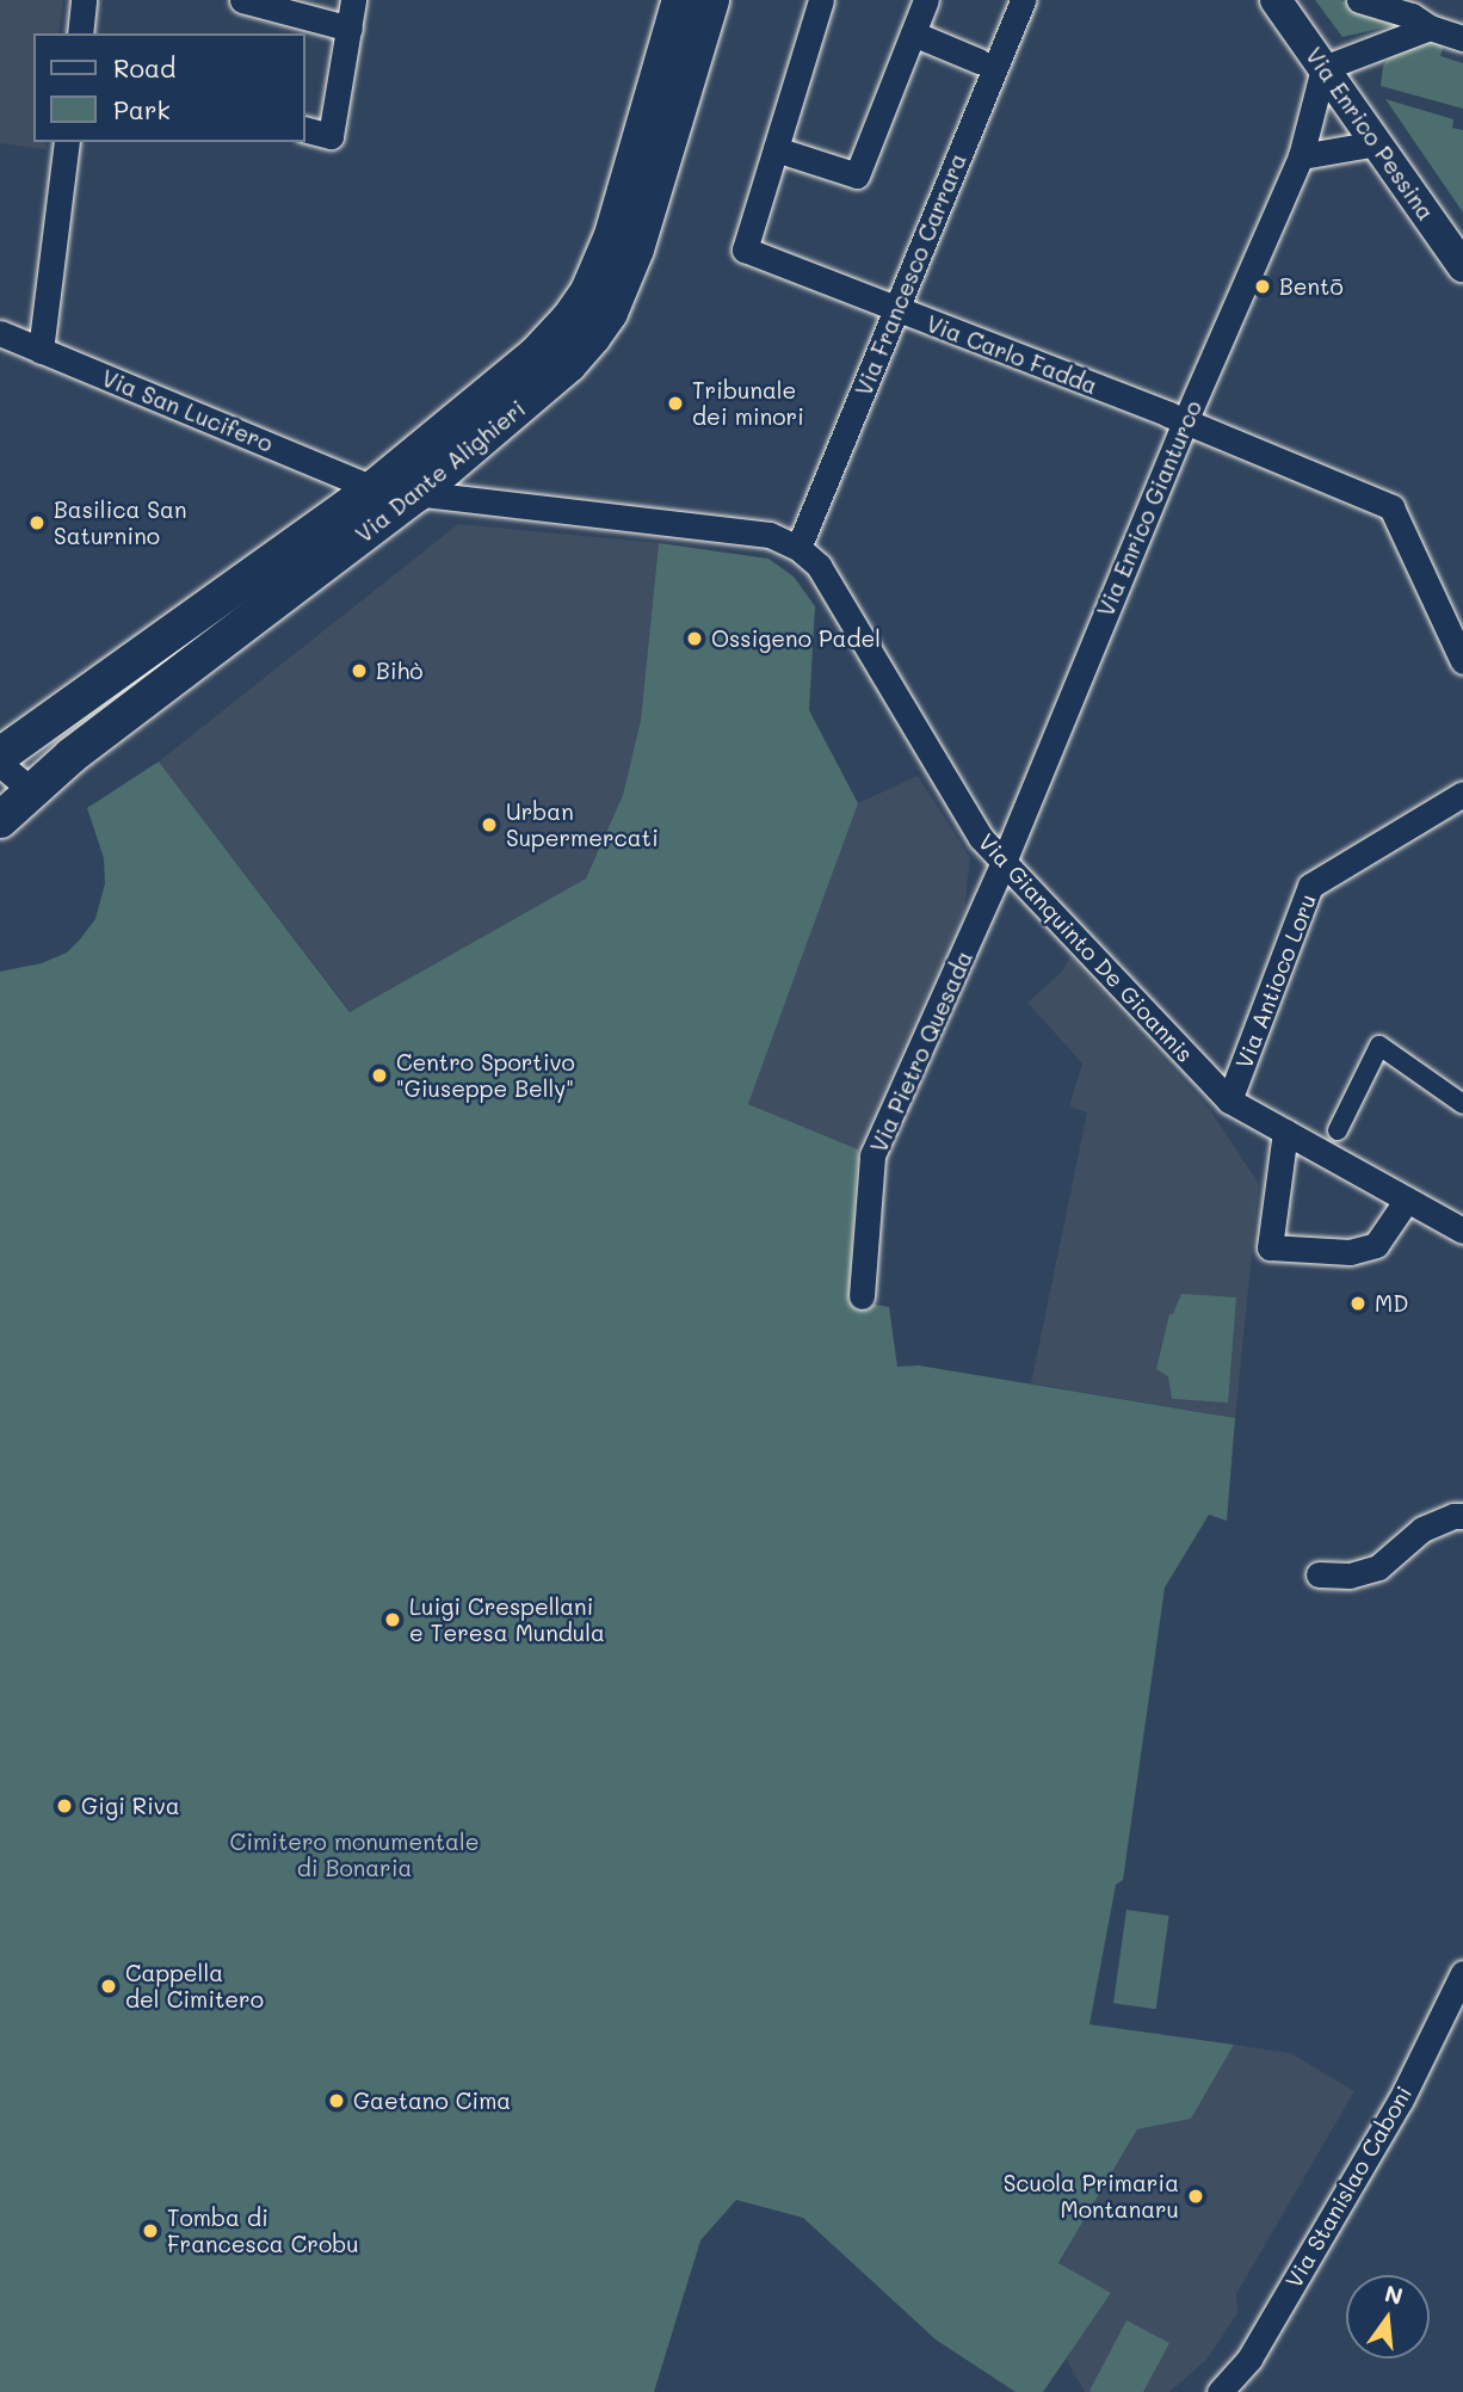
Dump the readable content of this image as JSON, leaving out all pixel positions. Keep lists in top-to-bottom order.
{
  "streets": {
    "main road": ["Via Dante Alighieri"],
    "street": [
      "Via Enrico Pessina",
      "Via Francesco Carrara",
      "Via Carlo Fadda",
      "Via San Lucifero",
      "Via Enrico Gianturco",
      "Via Gianquinto De Gioannis",
      "Via Antioco Loru",
      "Via Pietro Quesada",
      "Via Stanislao Caboni"
    ]
  },
  "crossings": [
    ["Via Enrico Pessina", "Via Enrico Gianturco"],
    ["Via Francesco Carrara", "Via Carlo Fadda"],
    ["Via Francesco Carrara", "Via Gianquinto De Gioannis"],
    ["Via Carlo Fadda", "Via Enrico Gianturco"],
    ["Via San Lucifero", "Via Dante Alighieri"],
    ["Via San Lucifero", "Via Gianquinto De Gioannis"],
    ["Via Dante Alighieri", "Via Gianquinto De Gioannis"],
    ["Via Enrico Gianturco", "Via Gianquinto De Gioannis"],
    ["Via Enrico Gianturco", "Via Pietro Quesada"],
    ["Via Gianquinto De Gioannis", "Via Antioco Loru"],
    ["Via Gianquinto De Gioannis", "Via Pietro Quesada"]
  ],
  "parks": ["Cimitero monumentale di Bonaria"],
  "places": [
    "Bentō",
    "Tribunale dei minori",
    "Basilica San Saturnino",
    "Ossigeno Padel",
    "Bihò",
    "Urban Supermercati",
    "Centro Sportivo \"Giuseppe Belly\"",
    "MD",
    "Luigi Crespellani e Teresa Mundula",
    "Gigi Riva",
    "Cappella del Cimitero",
    "Gaetano Cima",
    "Scuola Primaria Montanaru",
    "Tomba di Francesca Crobu"
  ],
  "legend": ["Road", "Park"],
  "north": "top"
}
